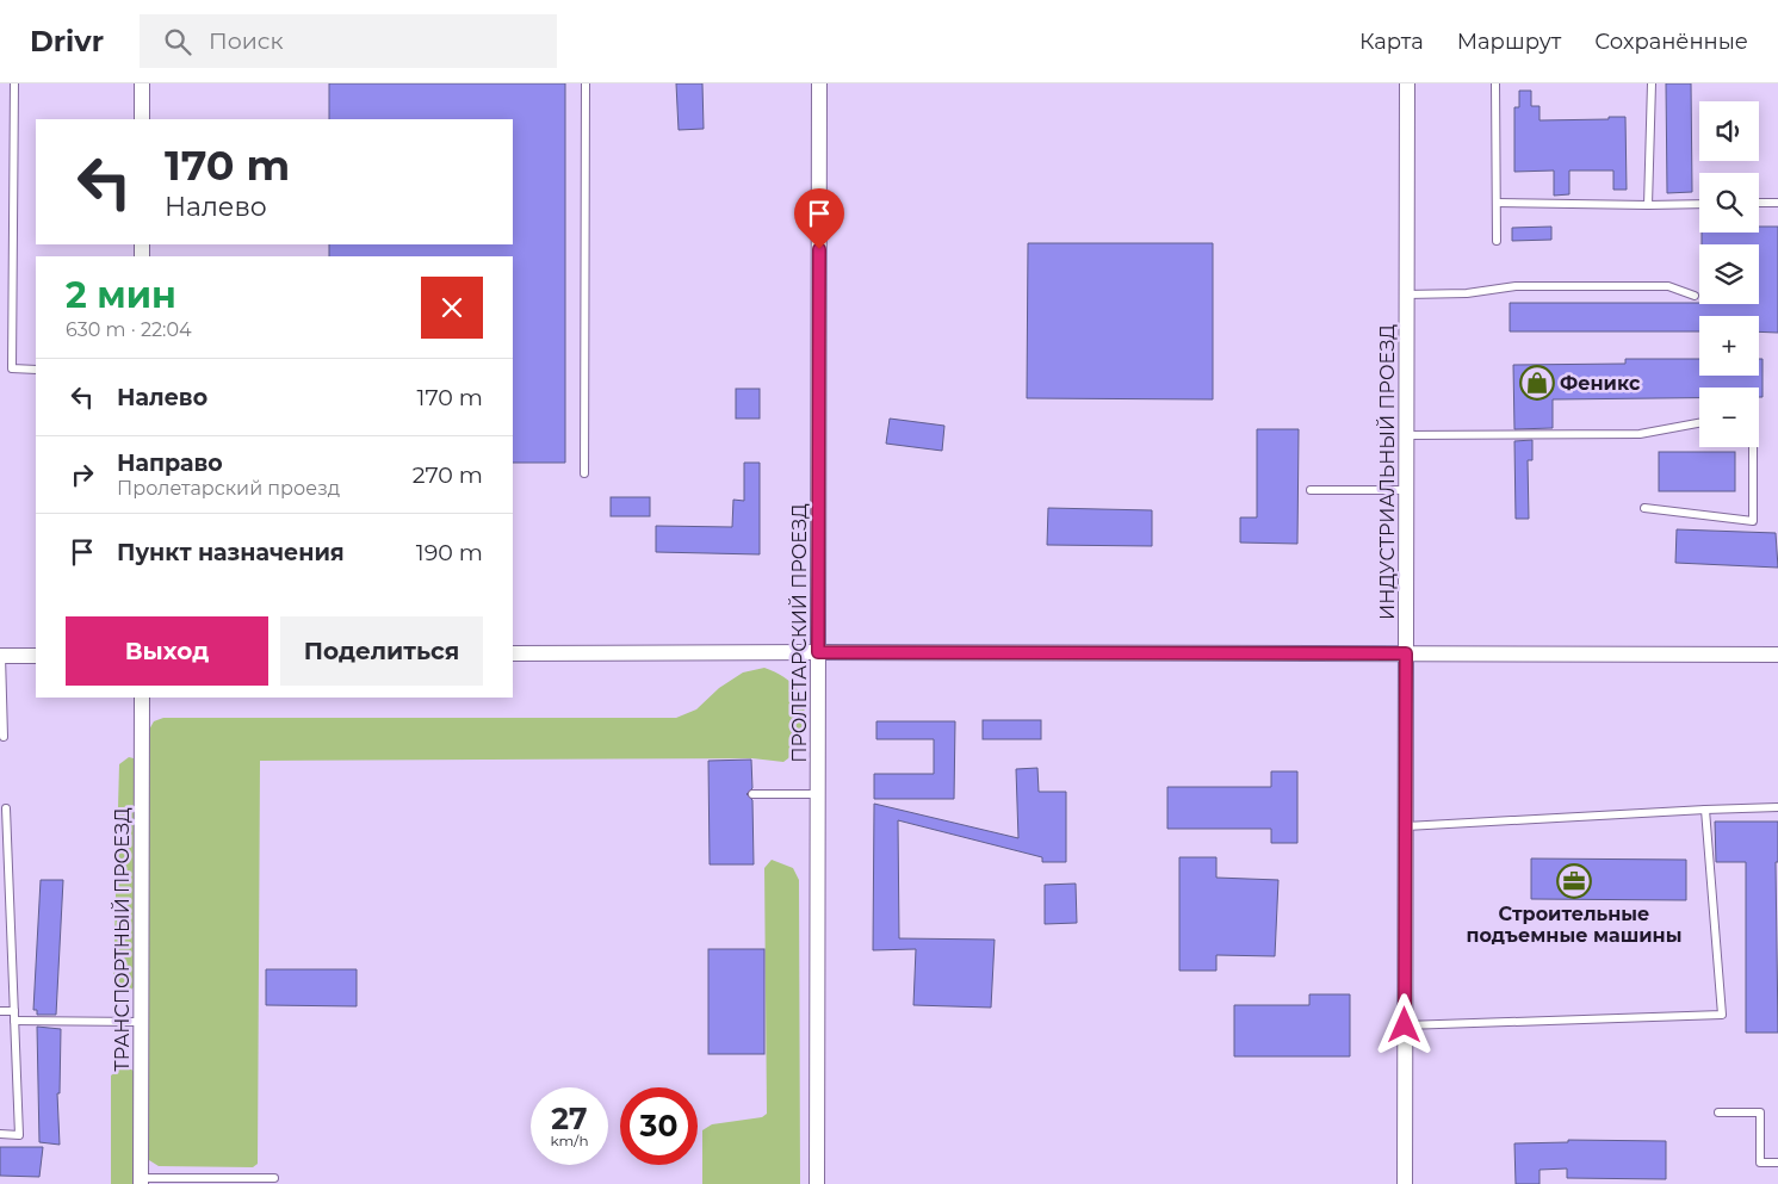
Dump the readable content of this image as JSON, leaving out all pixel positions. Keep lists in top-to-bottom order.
{
  "streets": {
    "street": ["ИНДУСТРИАЛЬНЫЙ ПРОЕЗД", "ПРОЛЕТАРСКИЙ ПРОЕЗД", "ТРАНСПОРТНЫЙ ПРОЕЗД"]
  },
  "places": {
    "shop": ["Феникс"],
    "office": ["Строительные подъемные машины"]
  },
  "page": {
    "header": "Drivr",
    "search": "Поиск",
    "nav": ["Карта", "Маршрут", "Сохранённые"],
    "map_buttons": ["+", "−"],
    "turn": ["170 m", "Налево"],
    "heading": ["2 мин", "630 m · 22:04"],
    "list": [
      {
        "name": "Налево",
        "value": "170 m"
      },
      {
        "name": "Направо",
        "note": "Пролетарский проезд",
        "value": "270 m"
      },
      {
        "name": "Пункт назначения",
        "value": "190 m"
      }
    ],
    "buttons": ["Выход", "Поделиться"],
    "speed": "27 km/h",
    "limit": "30"
  }
}
